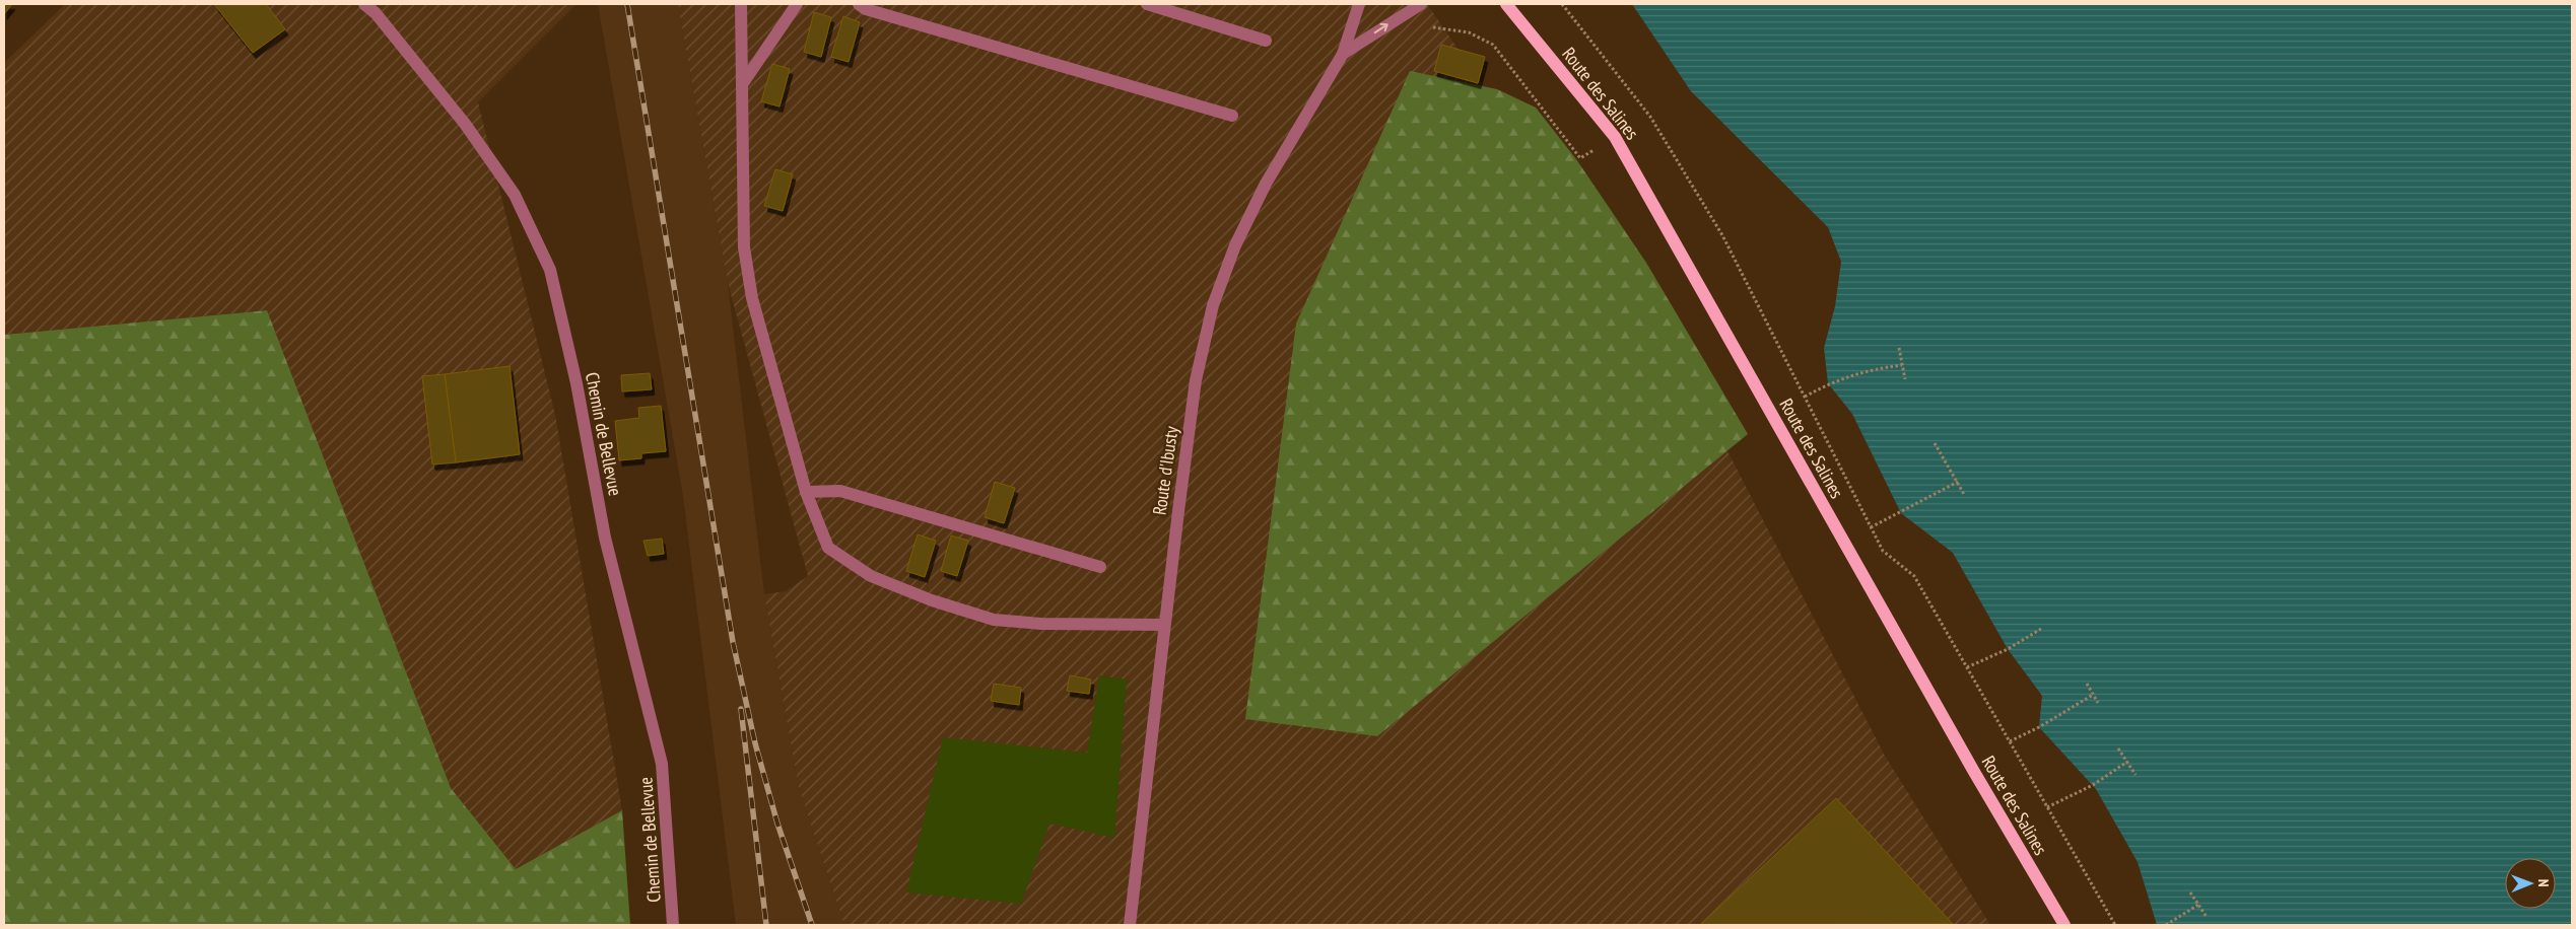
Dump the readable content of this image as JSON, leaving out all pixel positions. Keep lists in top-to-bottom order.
{
  "streets": {
    "main road": ["Route des Salines"],
    "street": ["Chemin de Bellevue", "Route d'Ibusty"]
  },
  "north": "right"
}
